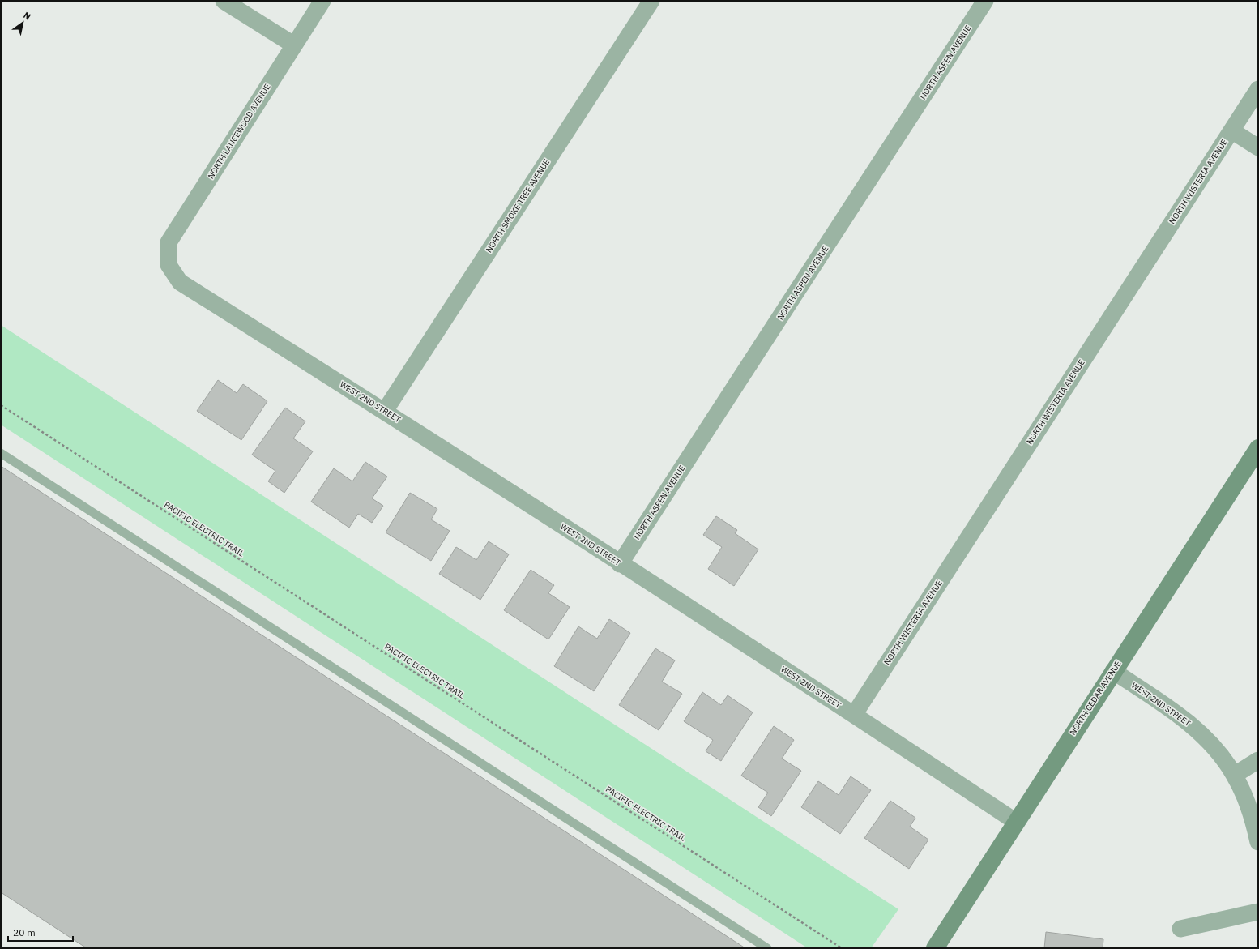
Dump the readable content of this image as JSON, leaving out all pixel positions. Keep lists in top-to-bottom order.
{
  "streets": {
    "main road": ["NORTH CEDAR AVENUE"],
    "street": [
      "NORTH ASPEN AVENUE",
      "NORTH LANCEWOOD AVENUE",
      "NORTH WISTERIA AVENUE",
      "NORTH SMOKE TREE AVENUE",
      "WEST 2ND STREET"
    ],
    "path": ["PACIFIC ELECTRIC TRAIL"]
  },
  "crossings": [
    ["NORTH ASPEN AVENUE", "WEST 2ND STREET"],
    ["NORTH LANCEWOOD AVENUE", "WEST 2ND STREET"],
    ["NORTH WISTERIA AVENUE", "WEST 2ND STREET"],
    ["NORTH SMOKE TREE AVENUE", "WEST 2ND STREET"],
    ["WEST 2ND STREET", "NORTH CEDAR AVENUE"]
  ],
  "scale_bar": "20 m",
  "north": "top right"
}
